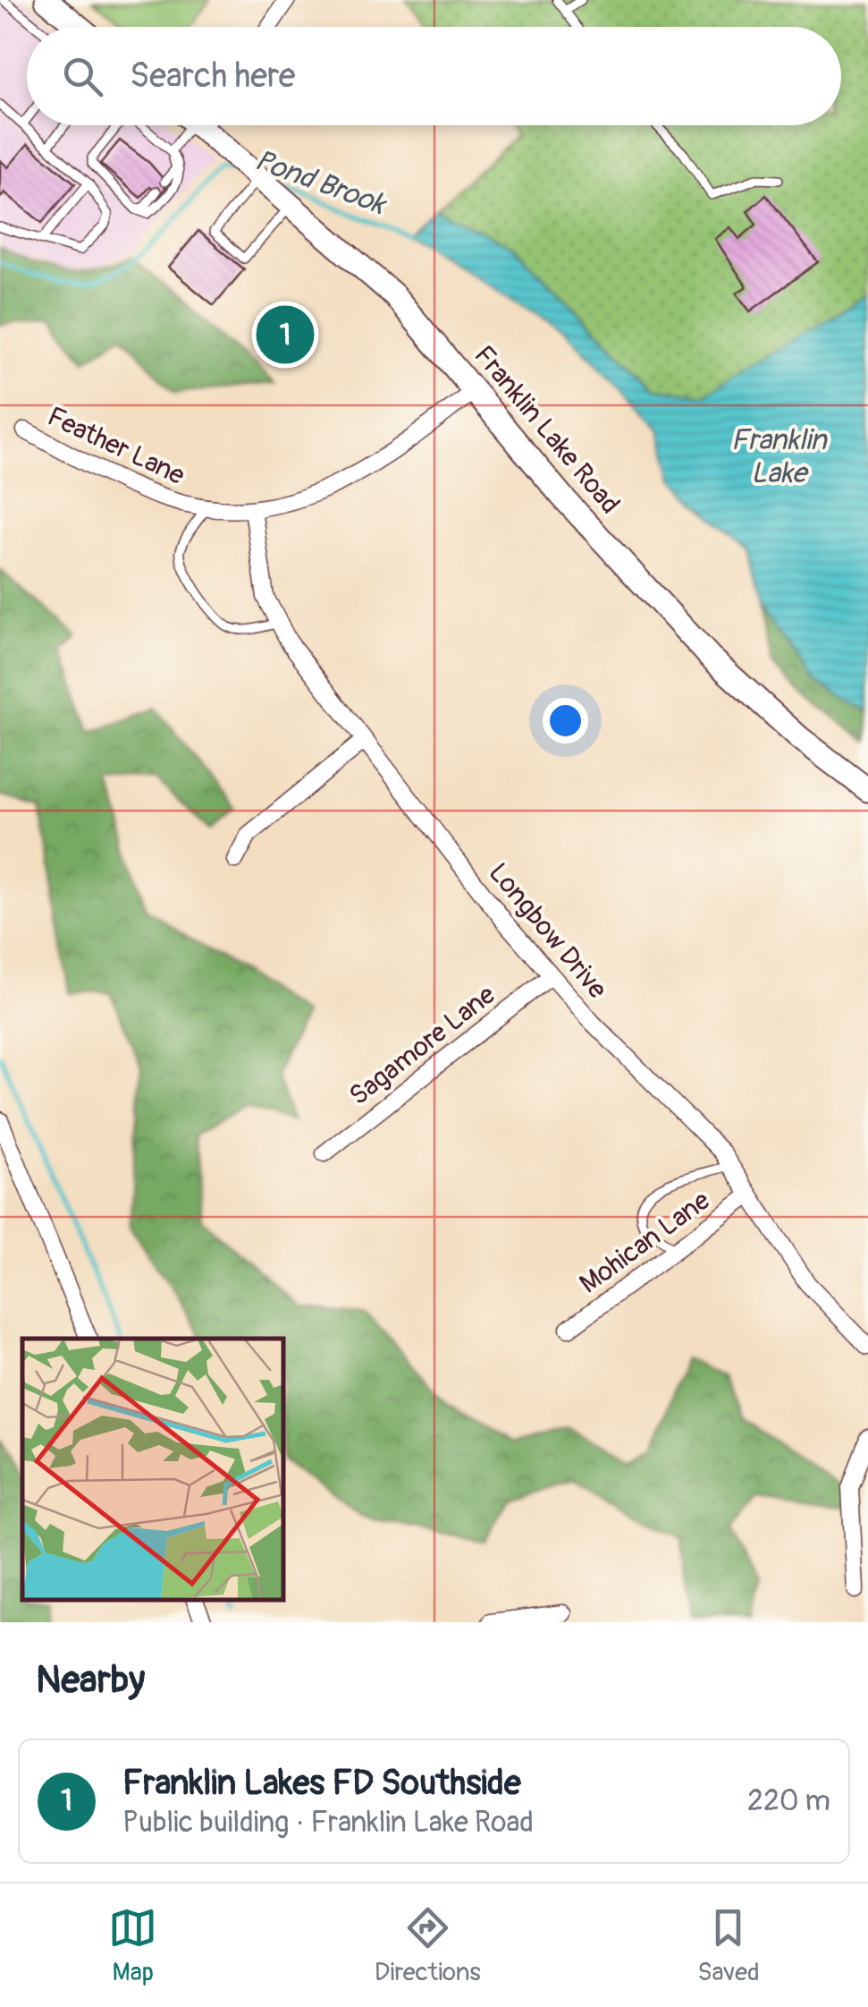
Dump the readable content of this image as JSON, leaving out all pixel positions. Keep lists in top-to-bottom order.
{
  "streets": {
    "main road": ["Franklin Lake Road"],
    "street": [
      "Feather Lane",
      "Longbow Drive",
      "Sagamore Lane",
      "Mohican Lane"
    ]
  },
  "crossings": [
    ["Franklin Lake Road", "Feather Lane"],
    ["Feather Lane", "Longbow Drive"],
    ["Longbow Drive", "Sagamore Lane"],
    ["Longbow Drive", "Mohican Lane"]
  ],
  "water": ["Pond Brook", "Franklin Lake"],
  "page": {
    "search": "Search here",
    "pins": "1",
    "heading": "Nearby",
    "list": [
      {
        "mark": "1",
        "name": "Franklin Lakes FD Southside",
        "note": "Public building · Franklin Lake Road",
        "value": "220 m"
      }
    ],
    "nav": ["Map", "Directions", "Saved"]
  }
}
